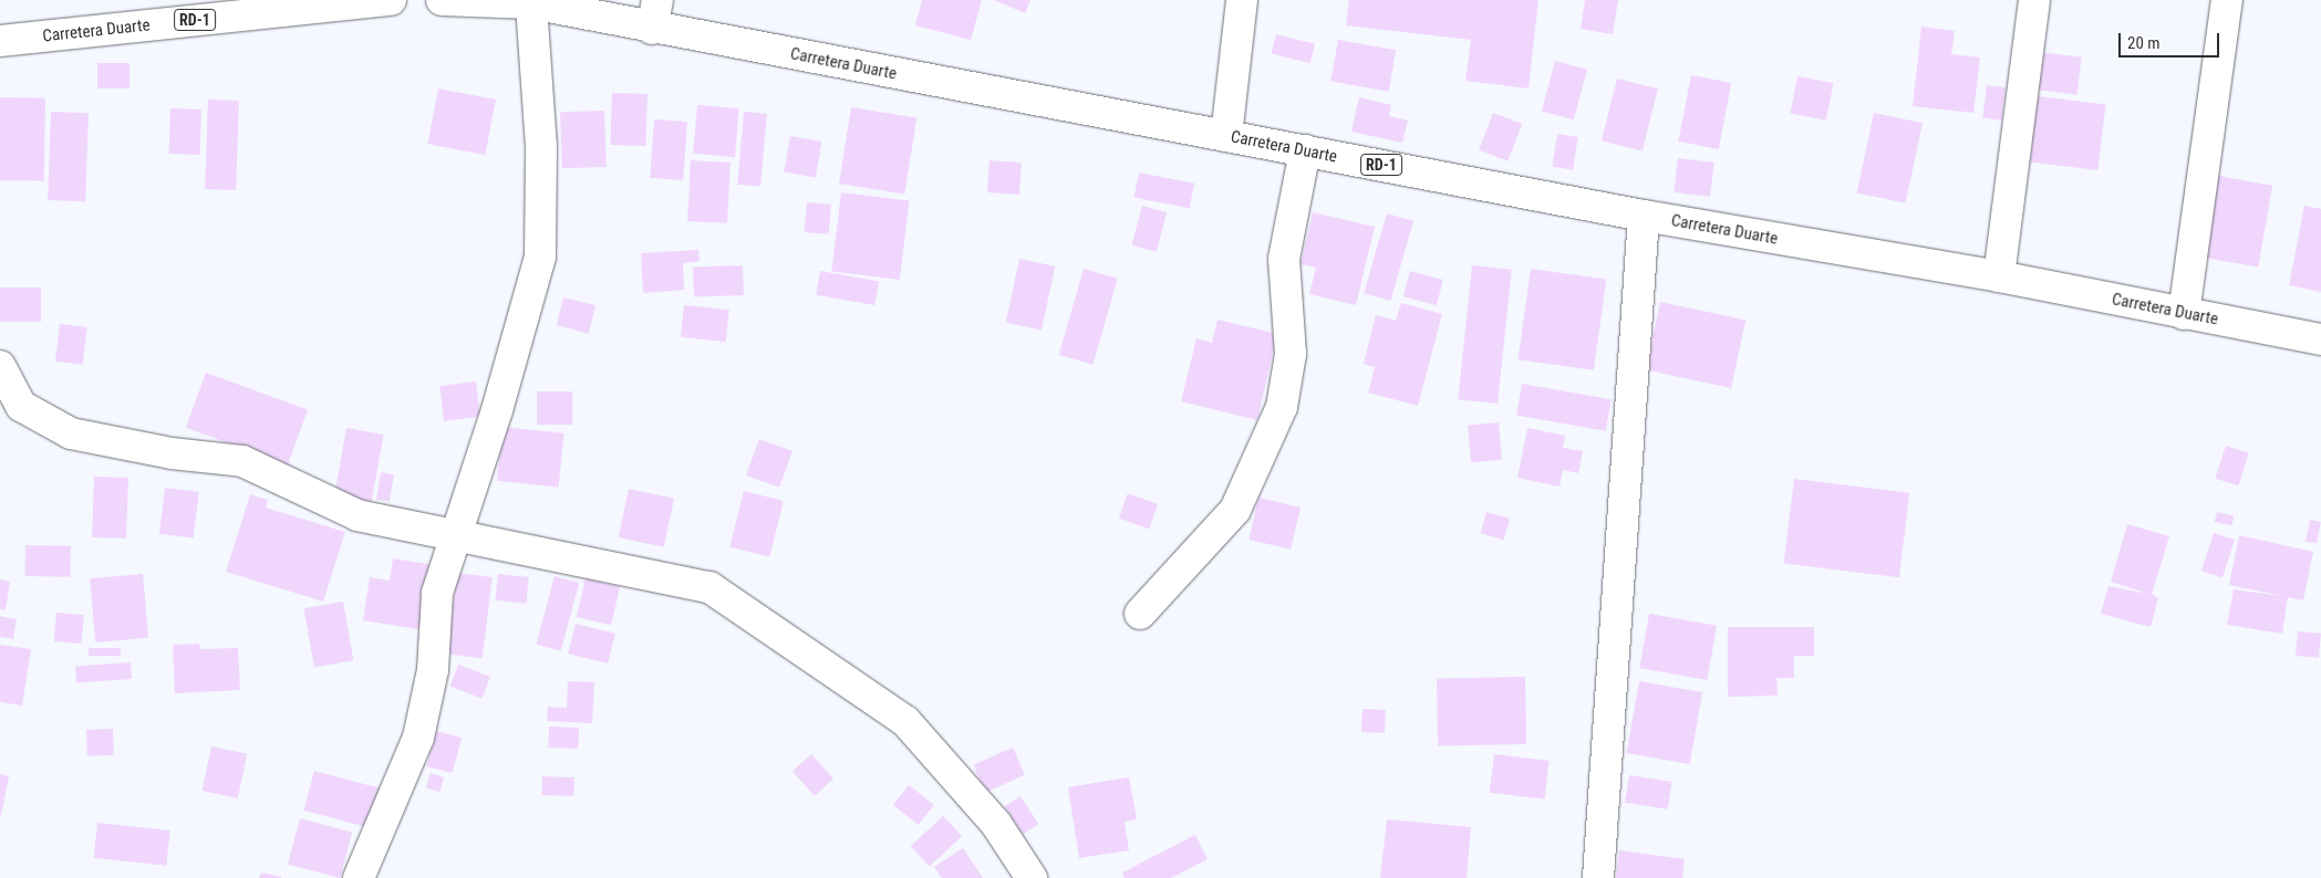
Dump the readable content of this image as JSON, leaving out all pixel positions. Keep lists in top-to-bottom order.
{
  "streets": {
    "street": ["RD-1", "Carretera Duarte"]
  },
  "scale_bar": "20 m"
}
